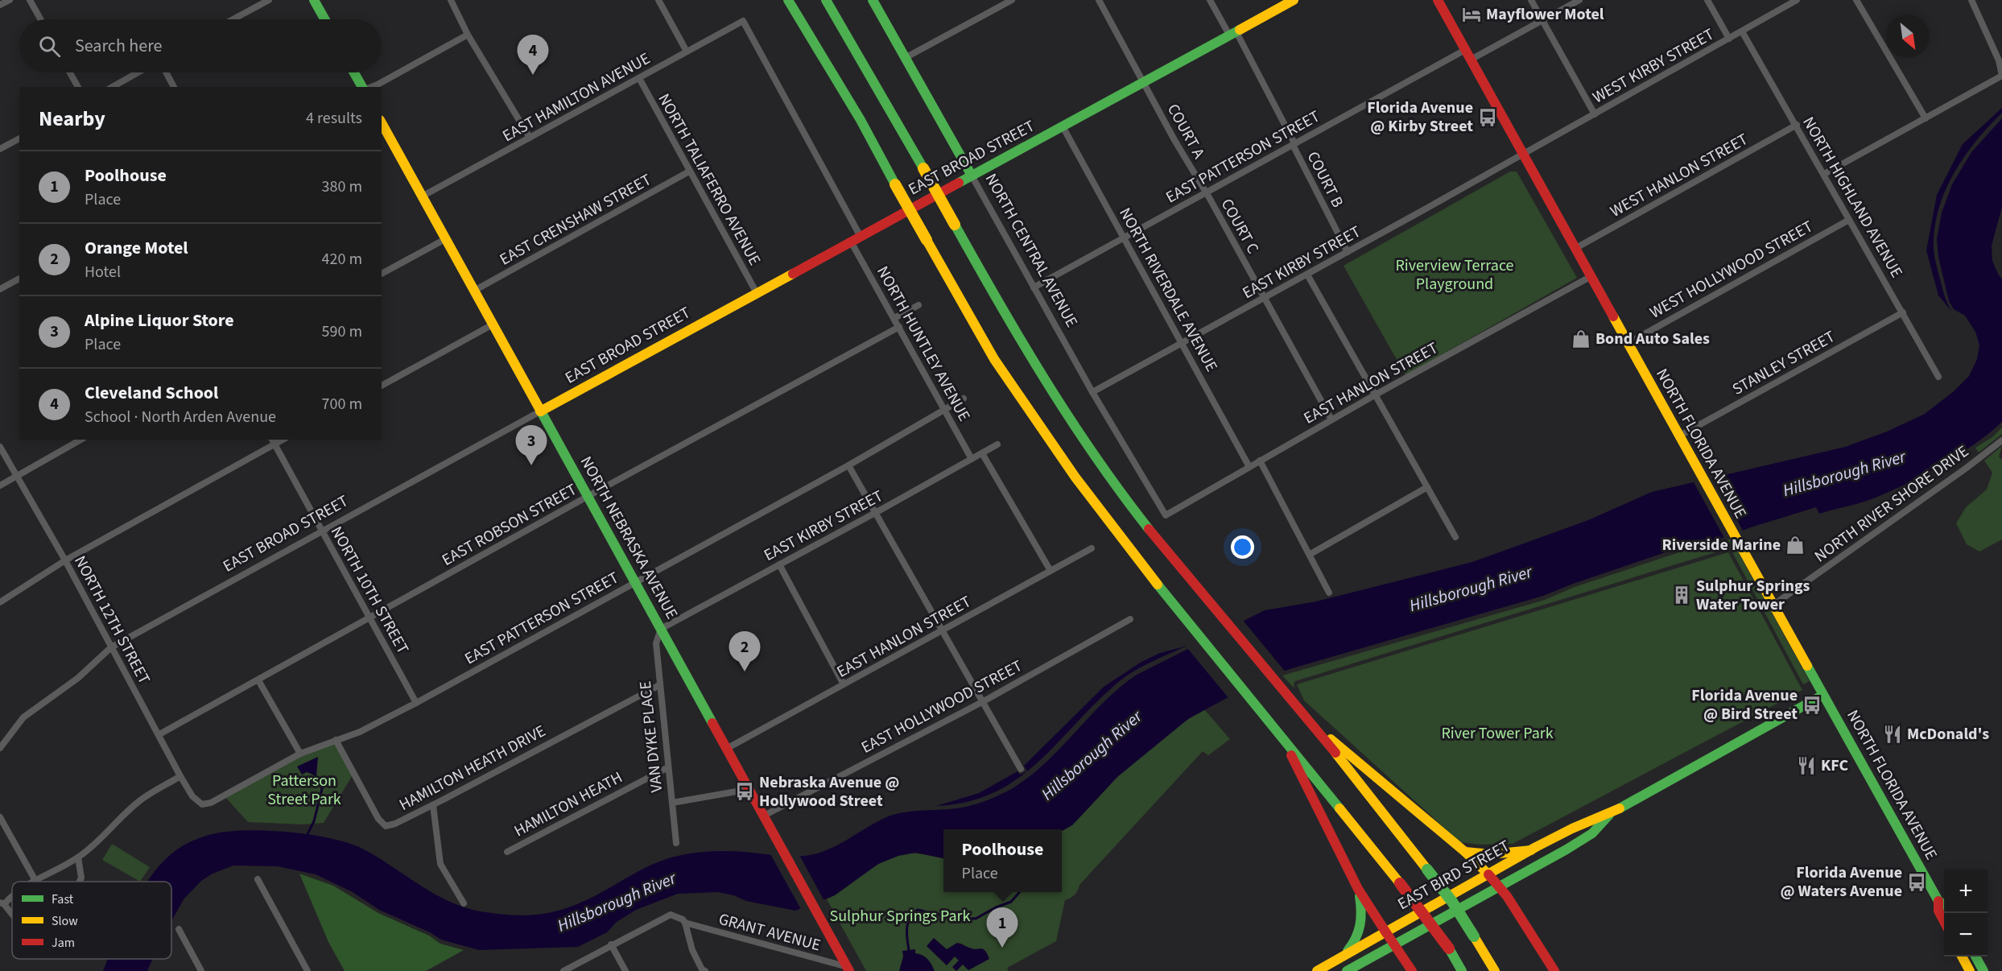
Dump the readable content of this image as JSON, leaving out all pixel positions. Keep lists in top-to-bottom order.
{
  "streets": {
    "main road": [
      "EAST BROAD STREET",
      "NORTH CENTRAL AVENUE",
      "NORTH FLORIDA AVENUE",
      "NORTH NEBRASKA AVENUE",
      "EAST BIRD STREET"
    ],
    "street": [
      "WEST KIRBY STREET",
      "EAST HAMILTON AVENUE",
      "COURT A",
      "EAST PATTERSON STREET",
      "WEST HANLON STREET",
      "NORTH TALIAFERRO AVENUE",
      "COURT B",
      "NORTH HIGHLAND AVENUE",
      "EAST CRENSHAW STREET",
      "COURT C",
      "EAST KIRBY STREET",
      "WEST HOLLYWOOD STREET",
      "NORTH RIVERDALE AVENUE",
      "NORTH HUNTLEY AVENUE",
      "STANLEY STREET",
      "EAST HANLON STREET",
      "NORTH RIVER SHORE DRIVE",
      "EAST ROBSON STREET",
      "NORTH 10TH STREET",
      "NORTH 12TH STREET",
      "EAST HOLLYWOOD STREET",
      "VAN DYKE PLACE",
      "HAMILTON HEATH DRIVE",
      "HAMILTON HEATH",
      "GRANT AVENUE"
    ]
  },
  "crossings": [
    ["WEST KIRBY STREET", "NORTH HIGHLAND AVENUE"],
    ["WEST KIRBY STREET", "EAST KIRBY STREET"],
    ["WEST KIRBY STREET", "NORTH FLORIDA AVENUE"],
    ["EAST HAMILTON AVENUE", "NORTH TALIAFERRO AVENUE"],
    ["EAST HAMILTON AVENUE", "NORTH HUNTLEY AVENUE"],
    ["EAST HAMILTON AVENUE", "NORTH NEBRASKA AVENUE"],
    ["COURT A", "EAST PATTERSON STREET"],
    ["COURT A", "EAST BROAD STREET"],
    ["COURT A", "COURT C"],
    ["EAST PATTERSON STREET", "COURT B"],
    ["EAST PATTERSON STREET", "COURT C"],
    ["EAST PATTERSON STREET", "NORTH CENTRAL AVENUE"],
    ["EAST PATTERSON STREET", "NORTH RIVERDALE AVENUE"],
    ["EAST PATTERSON STREET", "NORTH HUNTLEY AVENUE"],
    ["EAST PATTERSON STREET", "NORTH FLORIDA AVENUE"],
    ["EAST PATTERSON STREET", "NORTH NEBRASKA AVENUE"],
    ["EAST PATTERSON STREET", "NORTH 10TH STREET"],
    ["EAST PATTERSON STREET", "NORTH 12TH STREET"],
    ["EAST PATTERSON STREET", "HAMILTON HEATH DRIVE"],
    ["EAST BROAD STREET", "NORTH TALIAFERRO AVENUE"],
    ["EAST BROAD STREET", "COURT B"],
    ["EAST BROAD STREET", "NORTH CENTRAL AVENUE"],
    ["EAST BROAD STREET", "NORTH RIVERDALE AVENUE"],
    ["EAST BROAD STREET", "NORTH HUNTLEY AVENUE"],
    ["EAST BROAD STREET", "NORTH NEBRASKA AVENUE"],
    ["EAST BROAD STREET", "NORTH 10TH STREET"],
    ["EAST BROAD STREET", "NORTH 12TH STREET"],
    ["WEST HANLON STREET", "NORTH HIGHLAND AVENUE"],
    ["WEST HANLON STREET", "NORTH FLORIDA AVENUE"],
    ["NORTH TALIAFERRO AVENUE", "EAST CRENSHAW STREET"],
    ["COURT B", "EAST KIRBY STREET"],
    ["NORTH HIGHLAND AVENUE", "WEST HOLLYWOOD STREET"],
    ["NORTH HIGHLAND AVENUE", "STANLEY STREET"],
    ["EAST CRENSHAW STREET", "NORTH NEBRASKA AVENUE"],
    ["COURT C", "EAST KIRBY STREET"],
    ["COURT C", "EAST HANLON STREET"],
    ["NORTH CENTRAL AVENUE", "EAST KIRBY STREET"],
    ["NORTH CENTRAL AVENUE", "EAST HANLON STREET"],
    ["EAST KIRBY STREET", "NORTH RIVERDALE AVENUE"],
    ["EAST KIRBY STREET", "NORTH HUNTLEY AVENUE"],
    ["EAST KIRBY STREET", "NORTH FLORIDA AVENUE"],
    ["EAST KIRBY STREET", "NORTH NEBRASKA AVENUE"],
    ["EAST KIRBY STREET", "VAN DYKE PLACE"],
    ["WEST HOLLYWOOD STREET", "NORTH FLORIDA AVENUE"],
    ["NORTH RIVERDALE AVENUE", "EAST HANLON STREET"],
    ["NORTH HUNTLEY AVENUE", "EAST ROBSON STREET"],
    ["STANLEY STREET", "NORTH FLORIDA AVENUE"],
    ["EAST HANLON STREET", "NORTH FLORIDA AVENUE"],
    ["EAST HANLON STREET", "NORTH NEBRASKA AVENUE"],
    ["NORTH FLORIDA AVENUE", "NORTH RIVER SHORE DRIVE"],
    ["NORTH FLORIDA AVENUE", "EAST BIRD STREET"],
    ["EAST ROBSON STREET", "NORTH NEBRASKA AVENUE"],
    ["EAST ROBSON STREET", "NORTH 10TH STREET"],
    ["EAST ROBSON STREET", "NORTH 12TH STREET"],
    ["NORTH NEBRASKA AVENUE", "EAST HOLLYWOOD STREET"],
    ["NORTH NEBRASKA AVENUE", "VAN DYKE PLACE"],
    ["NORTH NEBRASKA AVENUE", "GRANT AVENUE"],
    ["VAN DYKE PLACE", "HAMILTON HEATH DRIVE"],
    ["VAN DYKE PLACE", "HAMILTON HEATH"]
  ],
  "water": ["Hillsborough River"],
  "parks": [
    "Riverview Terrace Playground",
    "River Tower Park",
    "Patterson Street Park",
    "Sulphur Springs Park"
  ],
  "places": {
    "hotel": ["Mayflower Motel"],
    "bus stop": [
      "Florida Avenue @ Kirby Street",
      "Florida Avenue @ Bird Street",
      "Nebraska Avenue @ Hollywood Street",
      "Florida Avenue @ Waters Avenue"
    ],
    "shop": ["Bond Auto Sales", "Riverside Marine"],
    "building": ["Sulphur Springs Water Tower"],
    "restaurant": ["McDonald's", "KFC"]
  },
  "legend": ["Fast", "Slow", "Jam"],
  "north": "bottom right",
  "page": {
    "search": "Search here",
    "pins": [
      "4",
      "3",
      "2",
      "1"
    ],
    "heading": ["Nearby", "4 results"],
    "list": [
      {
        "mark": "1",
        "name": "Poolhouse",
        "note": "Place",
        "value": "380 m"
      },
      {
        "mark": "2",
        "name": "Orange Motel",
        "note": "Hotel",
        "value": "420 m"
      },
      {
        "mark": "3",
        "name": "Alpine Liquor Store",
        "note": "Place",
        "value": "590 m"
      },
      {
        "mark": "4",
        "name": "Cleveland School",
        "note": "School · North Arden Avenue",
        "value": "700 m"
      }
    ],
    "popup": ["Poolhouse", "Place"],
    "map_buttons": ["+", "−"]
  }
}
